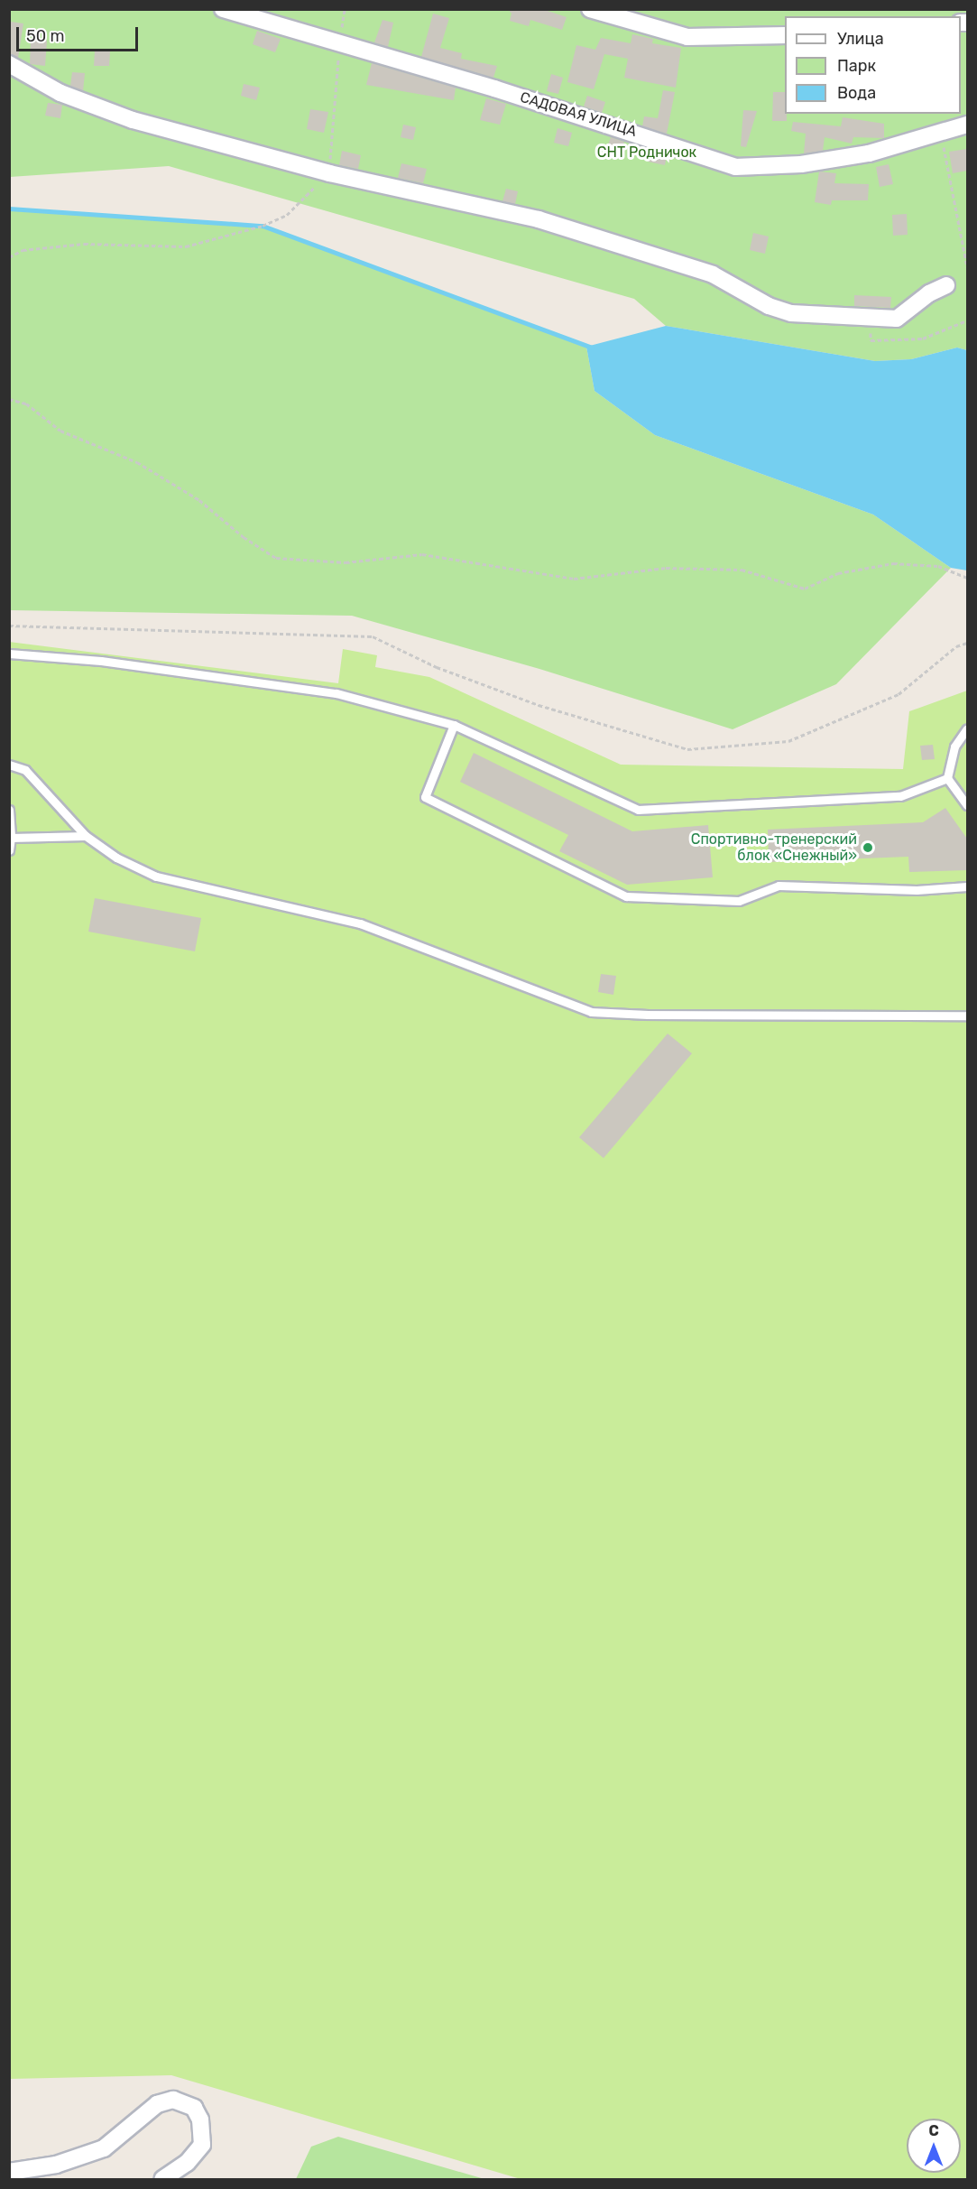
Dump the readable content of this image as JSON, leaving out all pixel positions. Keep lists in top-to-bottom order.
{
  "streets": {
    "street": ["САДОВАЯ УЛИЦА"]
  },
  "parks": ["СНТ Родничок"],
  "places": ["Спортивно-тренерский блок «Снежный»"],
  "legend": ["Улица", "Парк", "Вода"],
  "scale_bar": "50 m",
  "north": "top"
}
